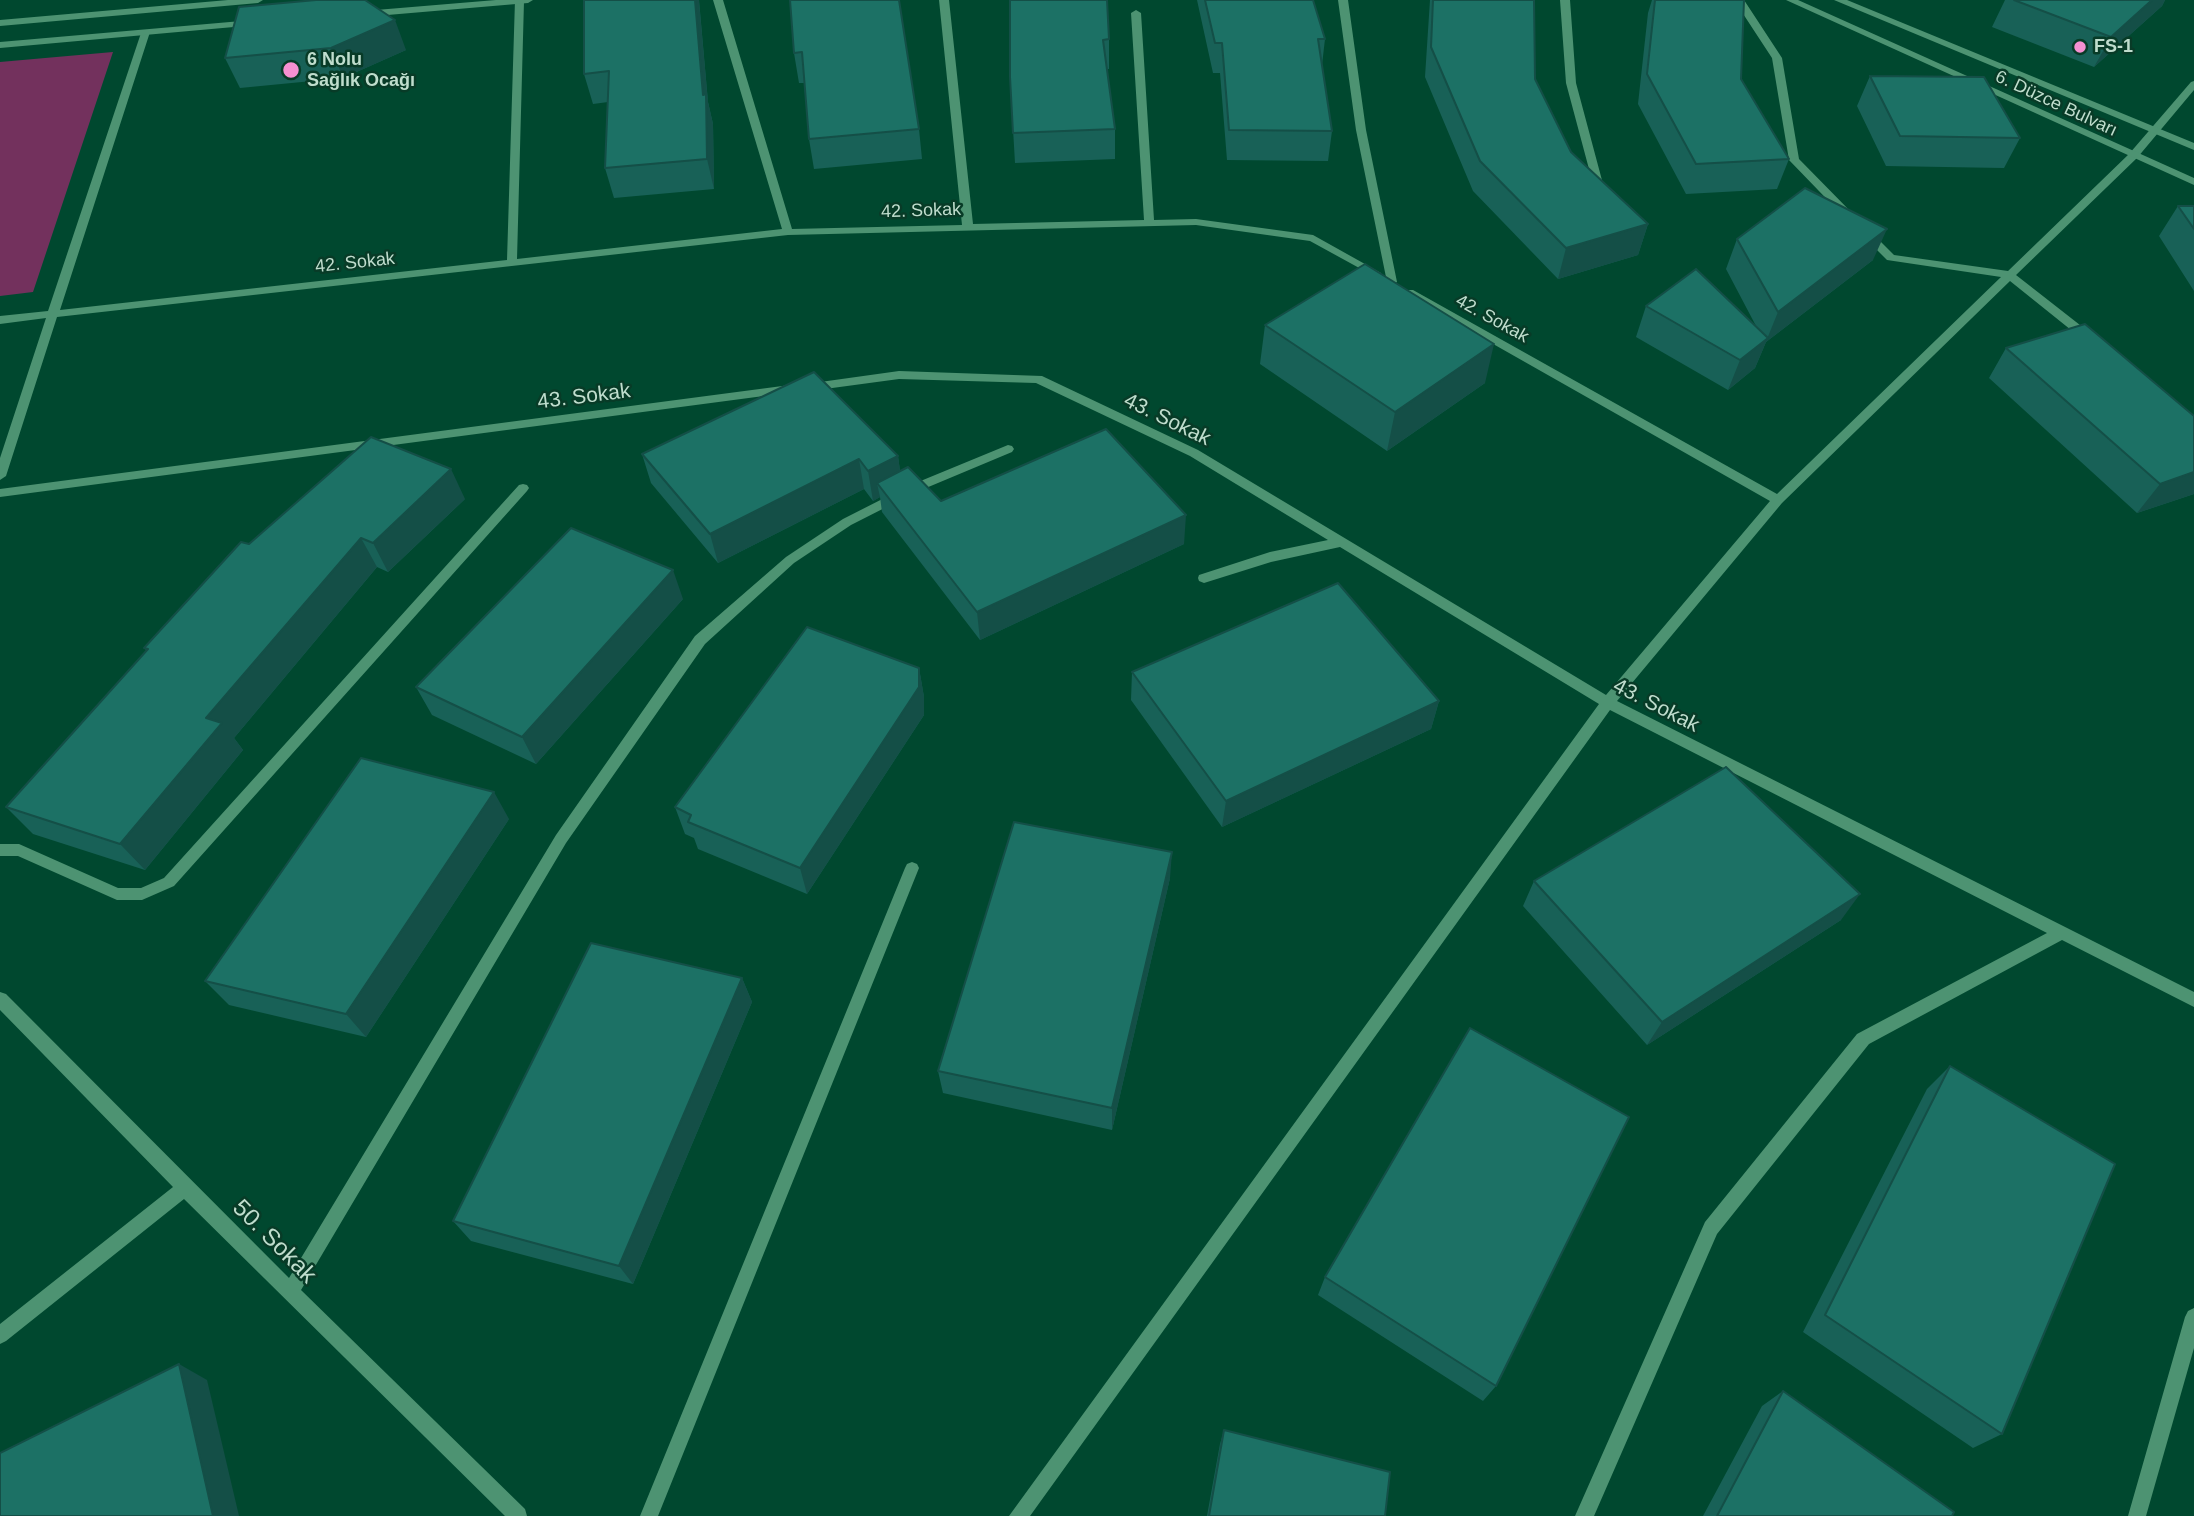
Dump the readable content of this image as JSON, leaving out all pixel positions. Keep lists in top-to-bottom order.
{
  "streets": {
    "street": [
      "6. Düzce Bulvarı",
      "42. Sokak",
      "43. Sokak",
      "50. Sokak"
    ]
  },
  "places": ["FS-1", "6 Nolu Sağlık Ocağı"]
}
